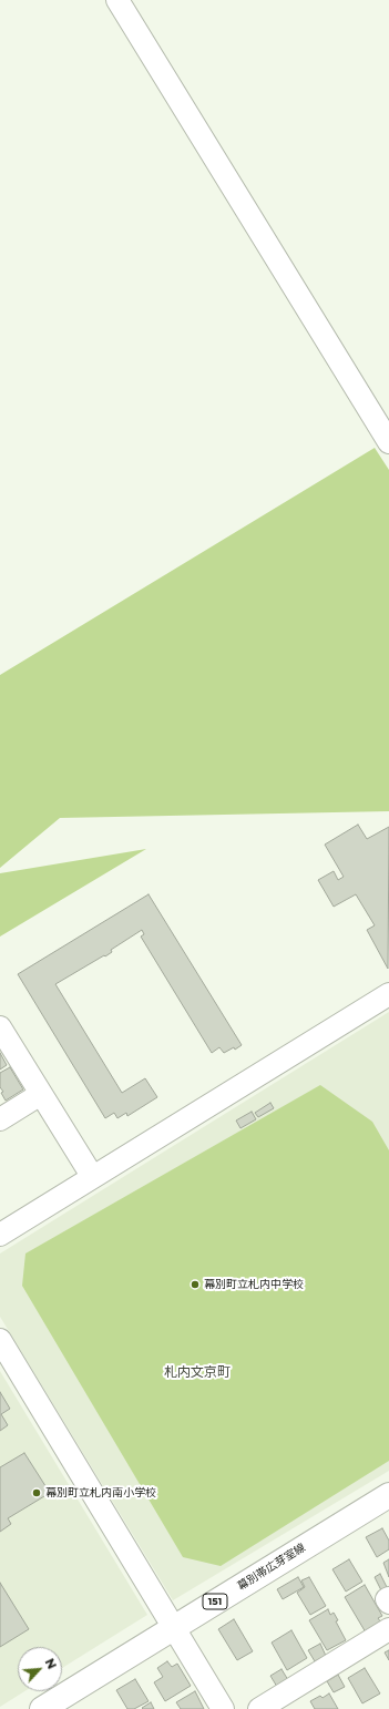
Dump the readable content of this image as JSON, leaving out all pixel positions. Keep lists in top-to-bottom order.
{
  "streets": {
    "main road": ["幕別帯広芽室線", "151"]
  },
  "districts": ["札内文京町"],
  "places": ["幕別町立札内中学校", "幕別町立札内南小学校"],
  "north": "top right"
}
